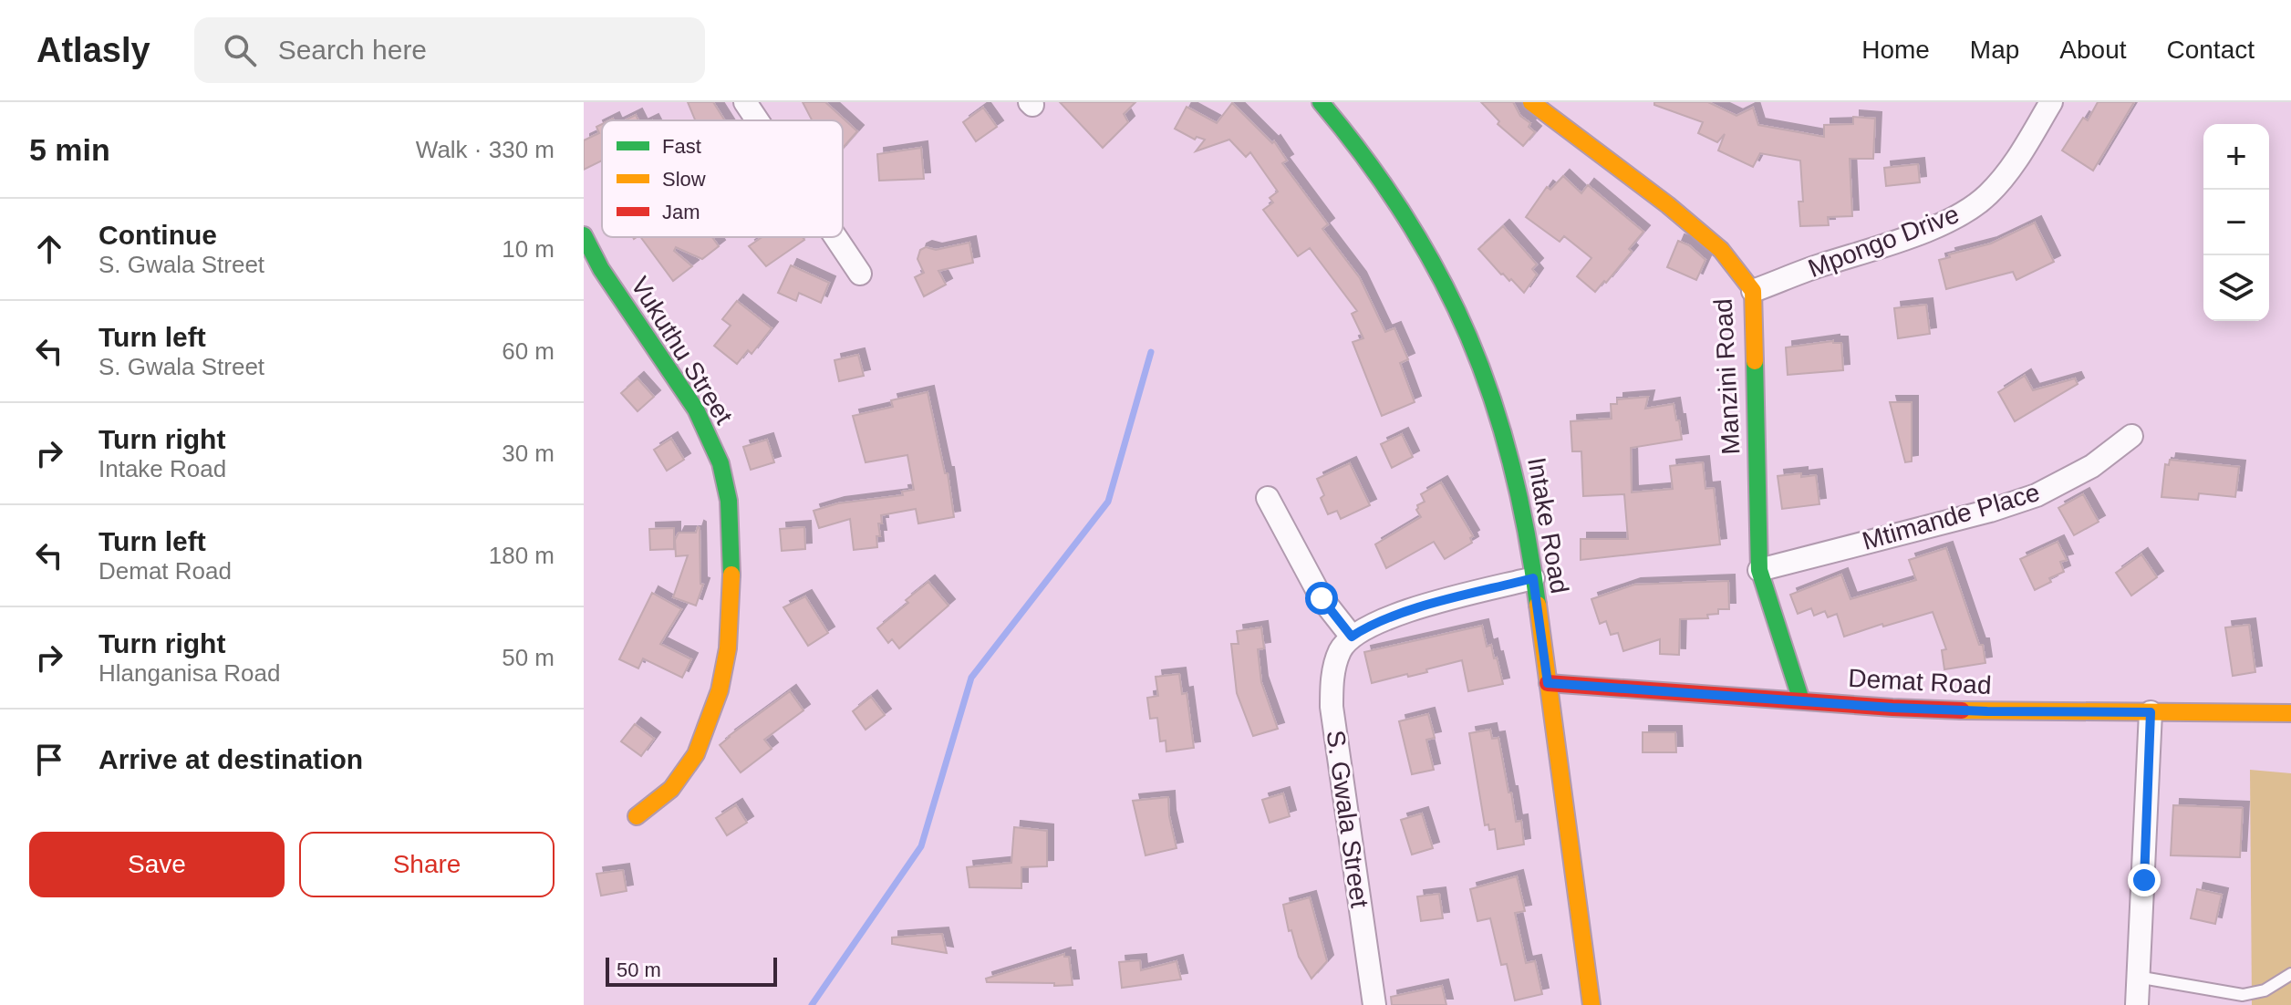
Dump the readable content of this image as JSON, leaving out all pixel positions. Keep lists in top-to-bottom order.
{
  "streets": {
    "street": [
      "Mpongo Drive",
      "Vukuthu Street",
      "Manzini Road",
      "Mtimande Place",
      "Intake Road",
      "Demat Road",
      "S. Gwala Street"
    ]
  },
  "crossings": [
    ["Mpongo Drive", "Manzini Road"],
    ["Manzini Road", "Mtimande Place"],
    ["Manzini Road", "Demat Road"],
    ["Intake Road", "Demat Road"]
  ],
  "legend": ["Fast", "Slow", "Jam"],
  "scale_bar": "50 m",
  "page": {
    "header": "Atlasly",
    "search": "Search here",
    "nav": [
      "Home",
      "Map",
      "About",
      "Contact"
    ],
    "heading": ["5 min", "Walk · 330 m"],
    "map_buttons": ["+", "−"],
    "list": [
      ["Continue", "S. Gwala Street", "10 m"],
      ["Turn left", "S. Gwala Street", "60 m"],
      ["Turn right", "Intake Road", "30 m"],
      ["Turn left", "Demat Road", "180 m"],
      ["Turn right", "Hlanganisa Road", "50 m"],
      "Arrive at destination"
    ],
    "buttons": ["Save", "Share"],
    "scale": "50 m"
  }
}
